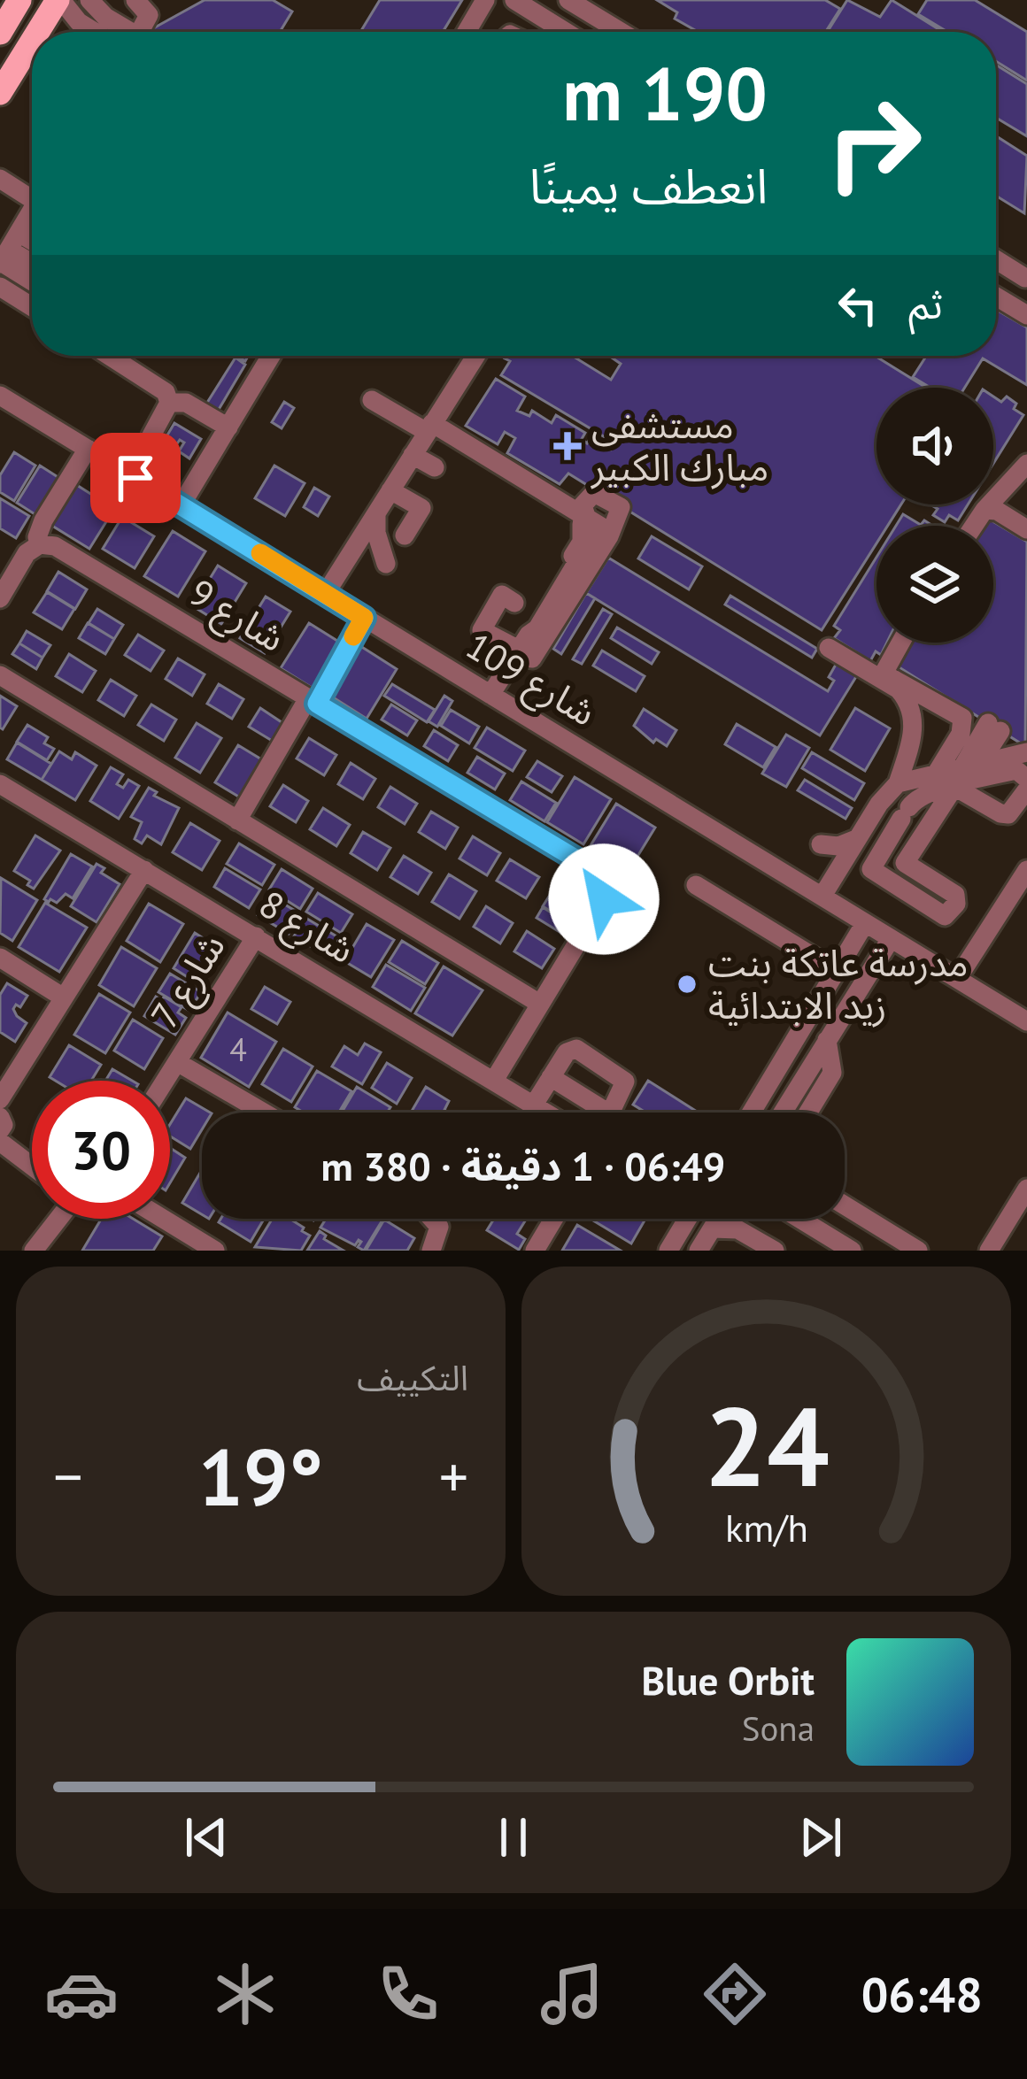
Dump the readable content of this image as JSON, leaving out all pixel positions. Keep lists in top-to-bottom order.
{
  "streets": {
    "street": [
      "شارع 9",
      "شارع 109",
      "شارع 8",
      "شارع 7"
    ]
  },
  "crossings": [
    ["شارع 9", "شارع 8"],
    ["شارع 8", "شارع 7"]
  ],
  "places": {
    "health": ["مستشفى مبارك الكبير"],
    "other": ["مدرسة عاتكة بنت زيد الابتدائية"]
  },
  "house_numbers": ["4"],
  "page": {
    "turn": ["190 m", "انعطف يمينًا"],
    "then": "ثم",
    "limit": "30",
    "trip": "06:49 · 1 دقيقة · 380 m",
    "tile": "التكييف",
    "heat": ["−", "19°", "+"],
    "song": ["Blue Orbit", "Sona"],
    "tabs": "06:48",
    "gauge": ["24", "km/h"]
  }
}
